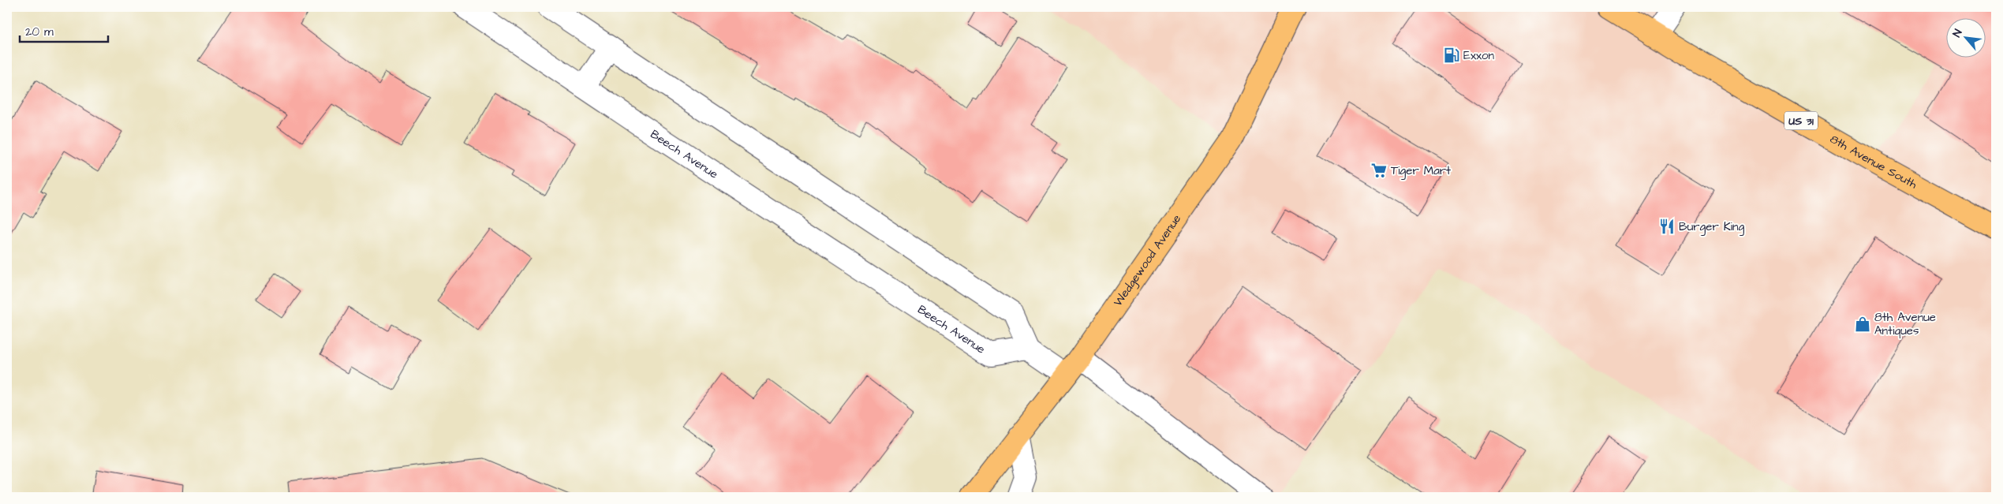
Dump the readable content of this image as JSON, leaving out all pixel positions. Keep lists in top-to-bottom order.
{
  "streets": {
    "main road": ["US 31", "8th Avenue South", "Wedgewood Avenue"],
    "street": ["Beech Avenue"]
  },
  "places": {
    "fuel station": ["Exxon"],
    "supermarket": ["Tiger Mart"],
    "restaurant": ["Burger King"],
    "shop": ["8th Avenue Antiques"]
  },
  "scale_bar": "20 m",
  "north": "top left"
}
